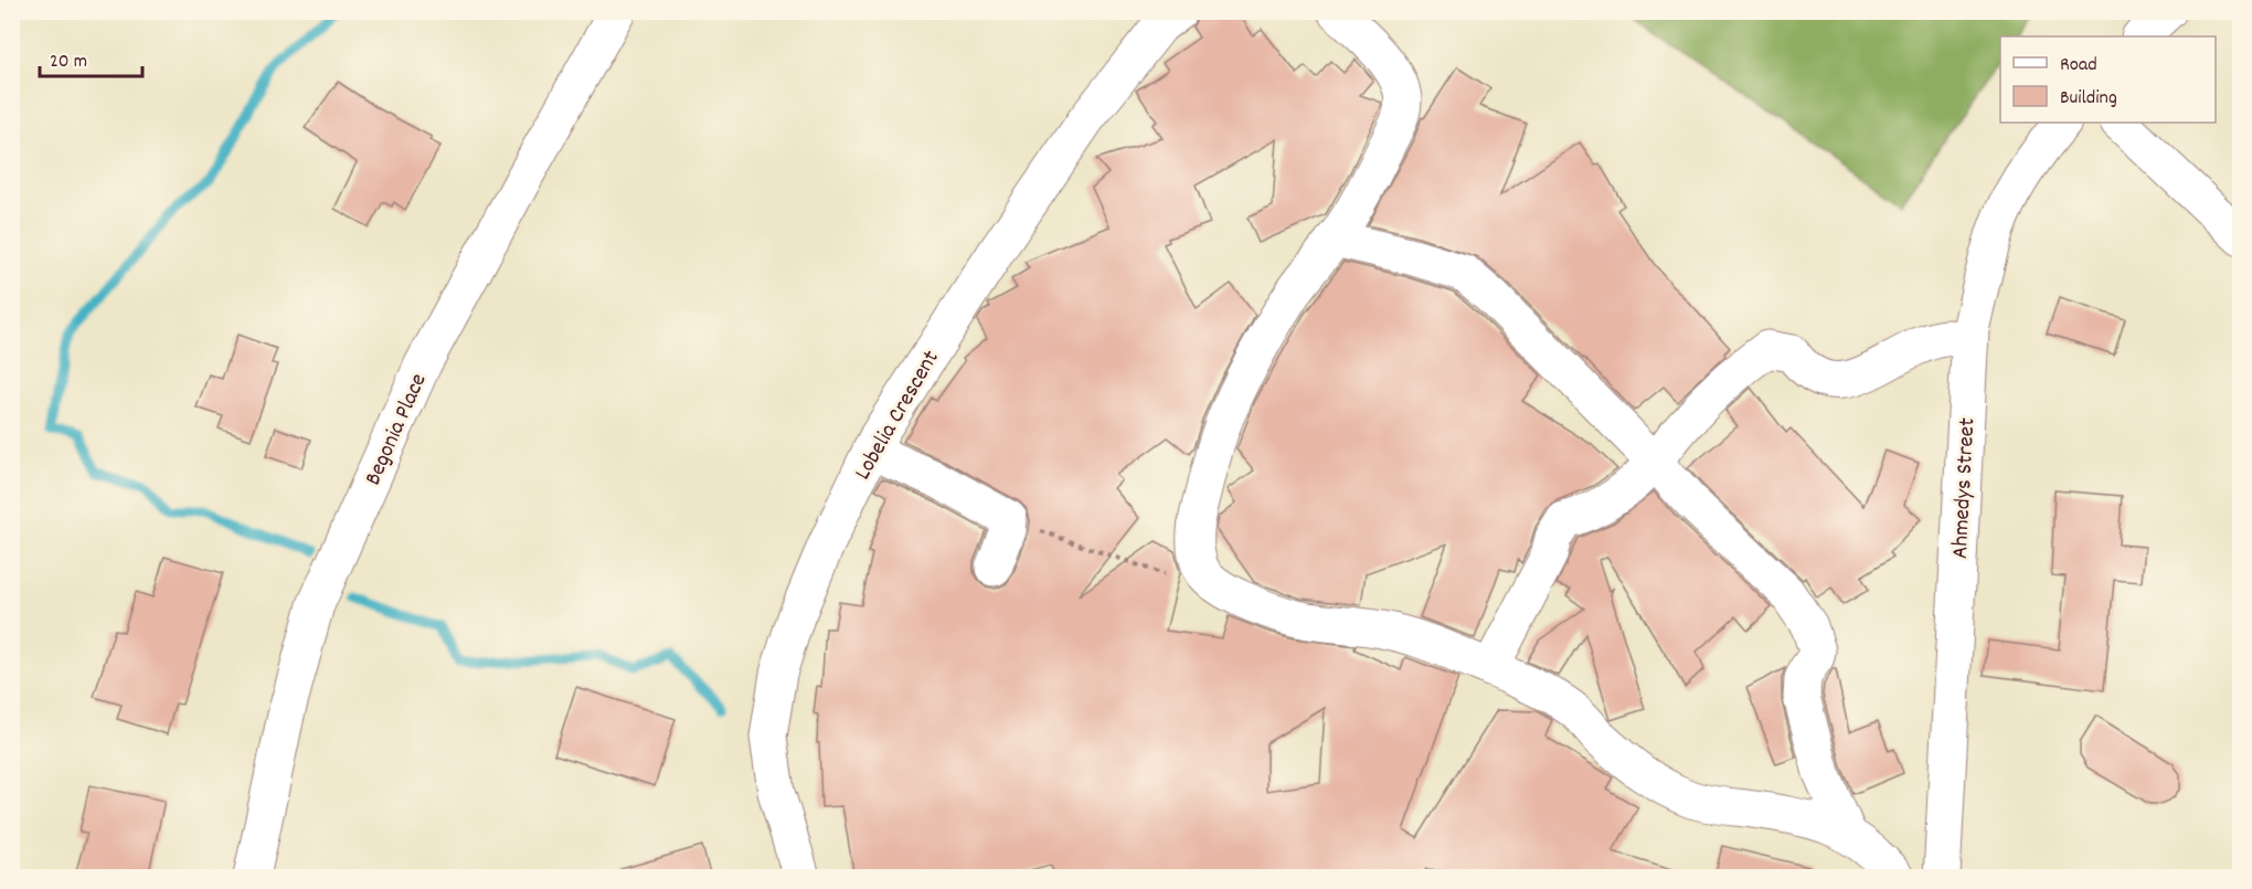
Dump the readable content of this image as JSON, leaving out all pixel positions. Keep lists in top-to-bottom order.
{
  "streets": {
    "street": ["Lobelia Crescent", "Begonia Place", "Ahmedys Street"]
  },
  "legend": ["Road", "Building"],
  "scale_bar": "20 m"
}
